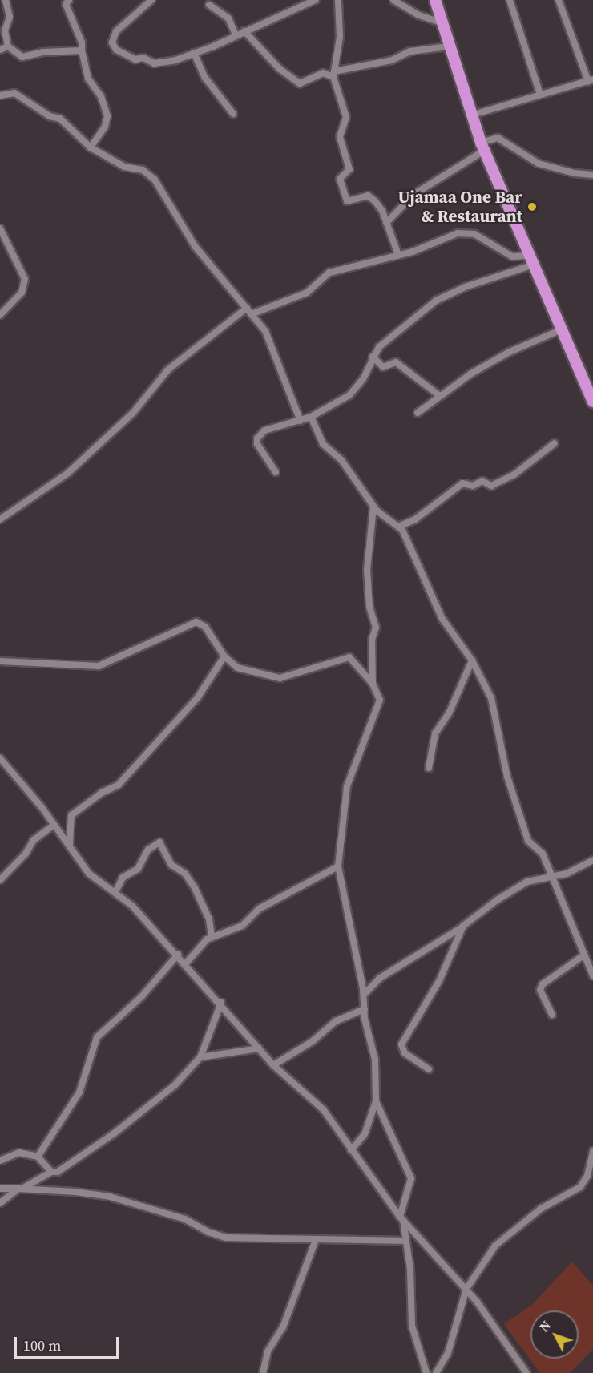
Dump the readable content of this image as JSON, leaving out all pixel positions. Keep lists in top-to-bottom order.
{
  "places": ["Ujamaa One Bar & Restaurant"],
  "scale_bar": "100 m",
  "north": "top left"
}
